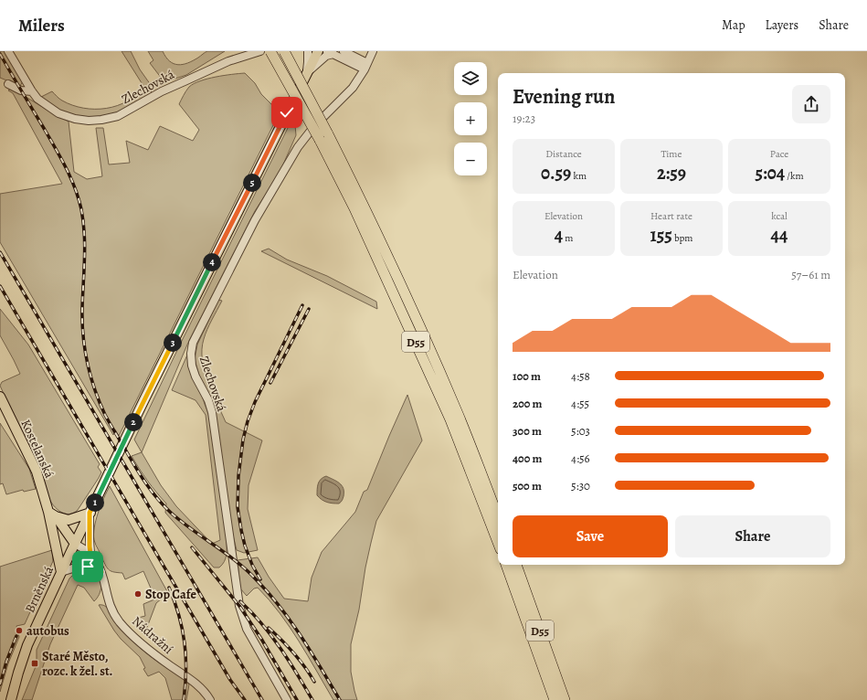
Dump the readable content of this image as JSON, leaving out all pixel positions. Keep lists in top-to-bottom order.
{
  "streets": {
    "highway": ["D55"],
    "main road": ["Kostelanská", "Brněnská"],
    "street": ["Zlechovská", "Nádražní"]
  },
  "crossings": [
    ["Kostelanská", "Brněnská"],
    ["Kostelanská", "Nádražní"],
    ["Brněnská", "Nádražní"]
  ],
  "places": {
    "other": ["Stop Cafe", "autobus"],
    "transit": ["Staré Město, rozc. k žel. st."]
  },
  "page": {
    "header": "Milers",
    "nav": ["Map", "Layers", "Share"],
    "map_buttons": ["+", "−"],
    "heading": ["Evening run", "19:23"],
    "stats": [
      ["Distance", "0.59 km"],
      ["Time", "2:59"],
      ["Pace", "5:04 /km"],
      ["Elevation", "4 m"],
      ["Heart rate", "155 bpm"],
      ["kcal", "44"]
    ],
    "pins": [
      "5",
      "4",
      "3",
      "2",
      "1"
    ],
    "chart": ["Elevation", "57–61 m"],
    "list": [
      {
        "name": "100 m",
        "note": "4:58"
      },
      {
        "name": "200 m",
        "note": "4:55"
      },
      {
        "name": "300 m",
        "note": "5:03"
      },
      {
        "name": "400 m",
        "note": "4:56"
      },
      {
        "name": "500 m",
        "note": "5:30"
      }
    ],
    "buttons": ["Save", "Share"]
  }
}
